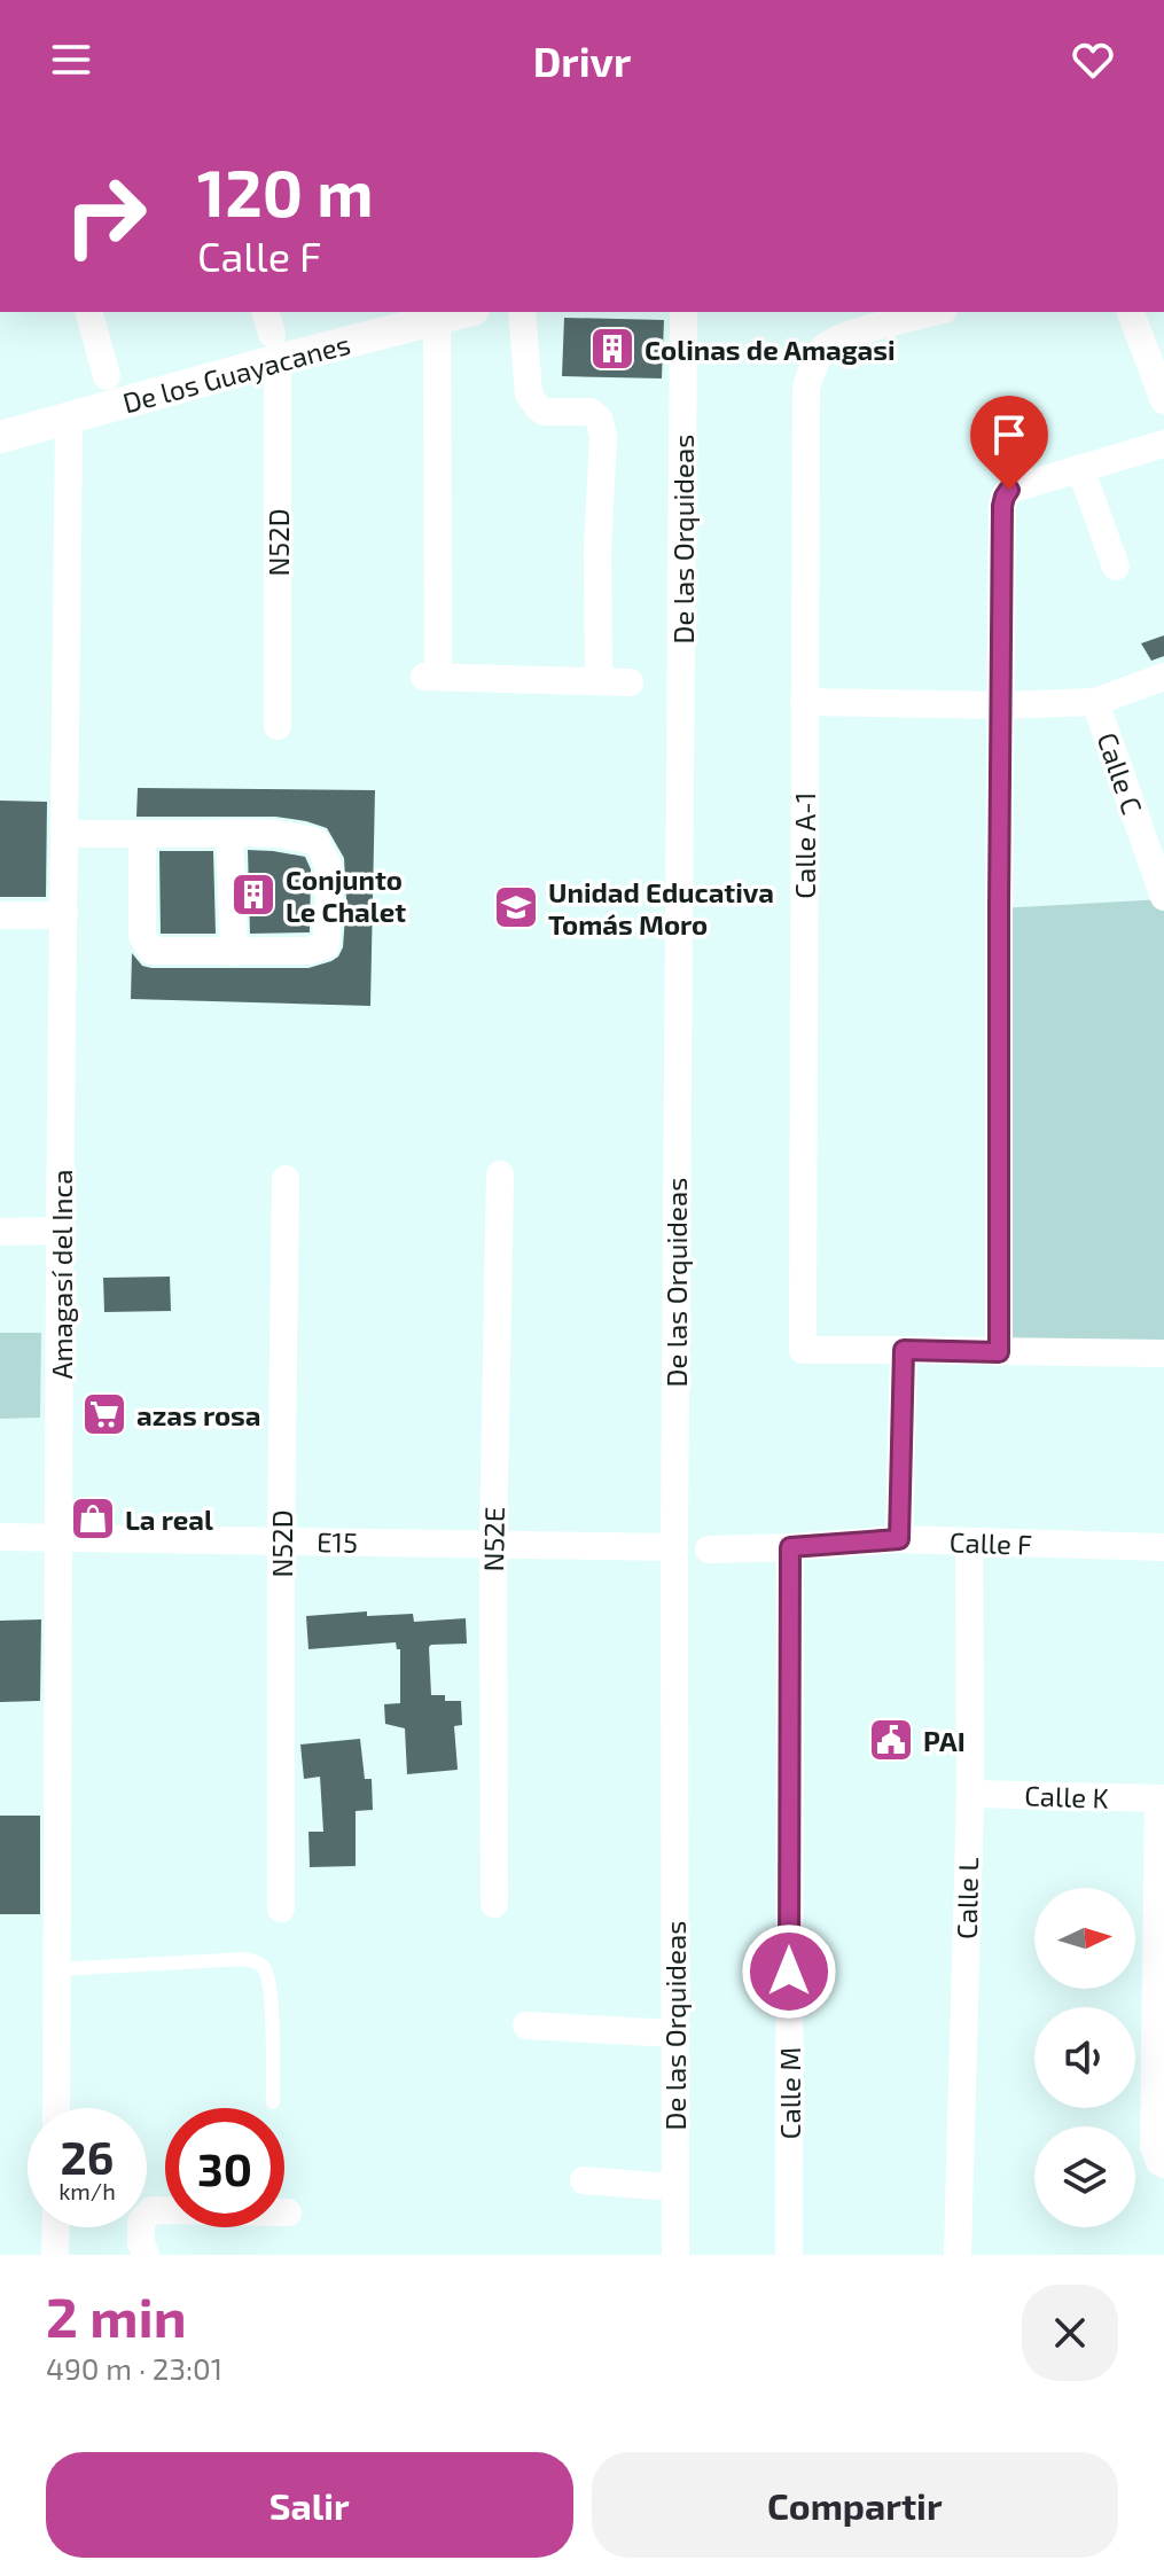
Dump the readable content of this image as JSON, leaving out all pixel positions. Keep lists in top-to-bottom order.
{
  "streets": {
    "street": [
      "De los Guayacanes",
      "De las Orquideas",
      "N52D",
      "Calle C",
      "Calle A-1",
      "Amagasí del Inca",
      "N52E",
      "E15",
      "Calle F",
      "Calle K",
      "Calle L",
      "Calle M"
    ]
  },
  "crossings": [
    ["De los Guayacanes", "N52D"],
    ["De los Guayacanes", "Amagasí del Inca"],
    ["De las Orquideas", "E15"],
    ["N52D", "E15"],
    ["Amagasí del Inca", "E15"],
    ["N52E", "E15"],
    ["Calle F", "Calle L"],
    ["Calle F", "Calle M"],
    ["Calle K", "Calle L"]
  ],
  "places": {
    "building": ["Colinas de Amagasi", "Conjunto Le Chalet"],
    "school or university": ["Unidad Educativa Tomás Moro"],
    "supermarket": ["azas rosa"],
    "shop": ["La real"],
    "public building": ["PAI"]
  },
  "north": "right",
  "page": {
    "header": "Drivr",
    "turn": ["120 m", "Calle F"],
    "speed": "26 km/h",
    "limit": "30",
    "heading": ["2 min", "490 m · 23:01"],
    "buttons": ["Salir", "Compartir"]
  }
}
